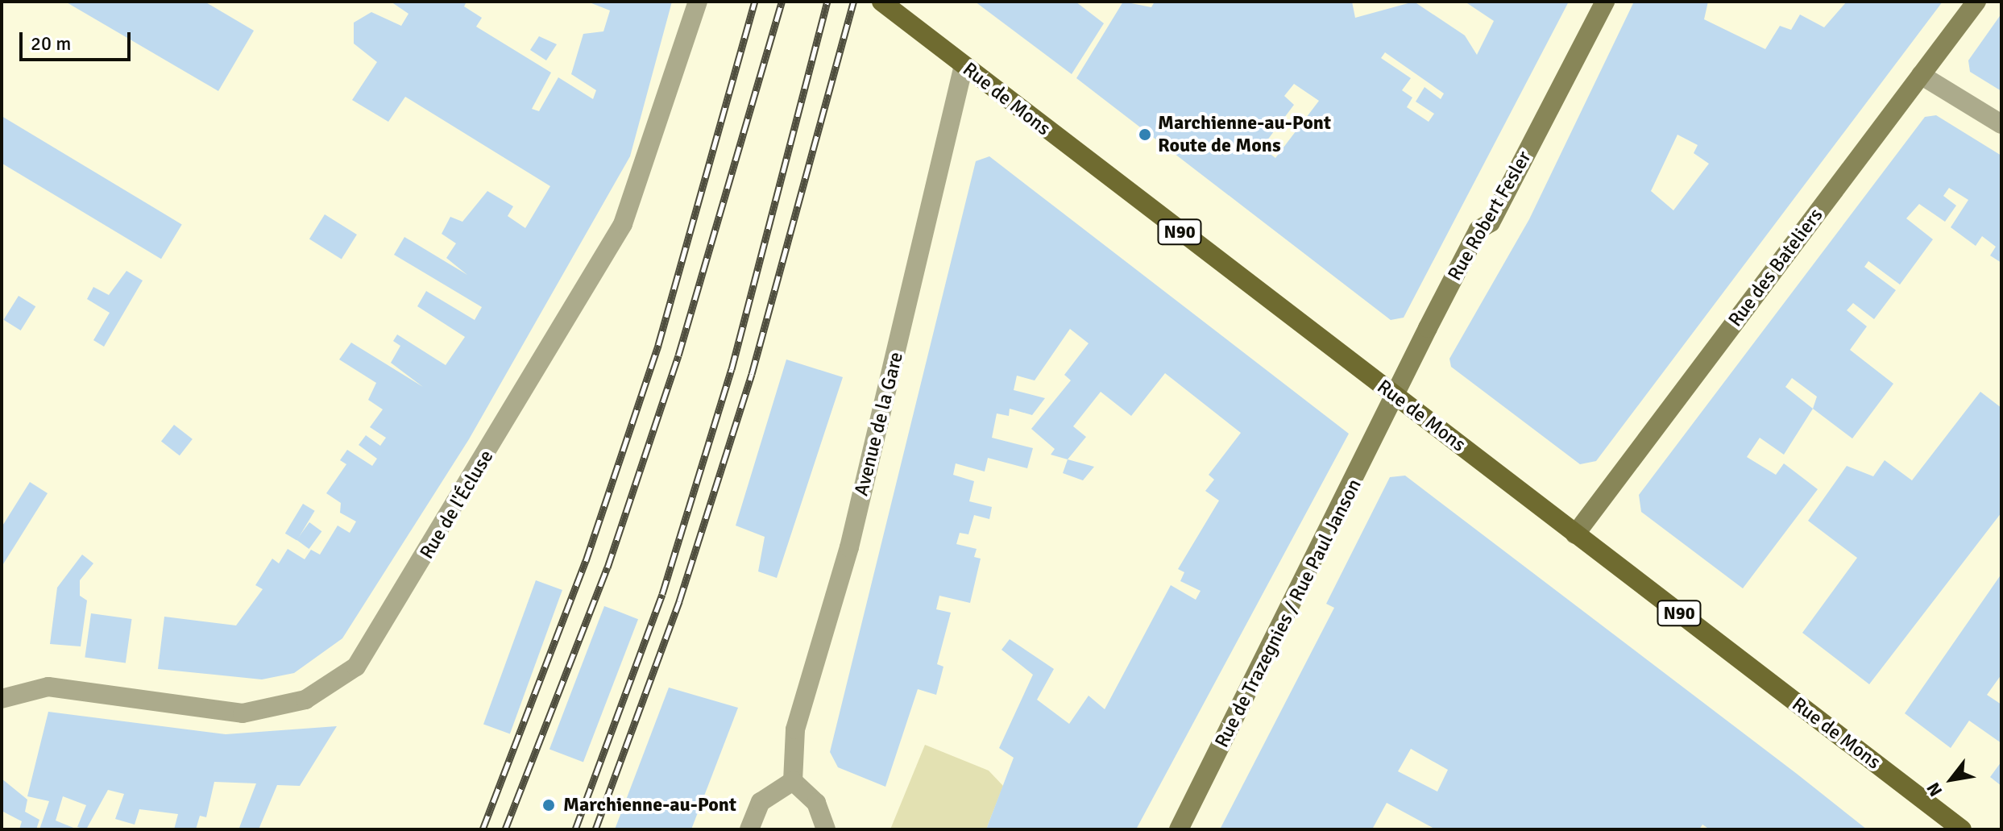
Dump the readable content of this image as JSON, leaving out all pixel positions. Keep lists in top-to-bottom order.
{
  "streets": {
    "main road": [
      "Rue de Mons",
      "Rue Robert Fesler",
      "N90",
      "Rue des Bateliers",
      "Rue de Trazegnies / Rue Paul Janson"
    ],
    "street": ["Avenue de la Gare", "Rue de l'Écluse"]
  },
  "crossings": [
    ["Rue de Mons", "Rue Robert Fesler"],
    ["Rue de Mons", "Rue des Bateliers"],
    ["Rue de Mons", "Avenue de la Gare"],
    ["Rue de Mons", "Rue de Trazegnies / Rue Paul Janson"],
    ["Rue Robert Fesler", "Rue de Trazegnies / Rue Paul Janson"]
  ],
  "places": ["Marchienne-au-Pont Route de Mons", "Marchienne-au-Pont"],
  "scale_bar": "20 m",
  "north": "bottom left"
}
